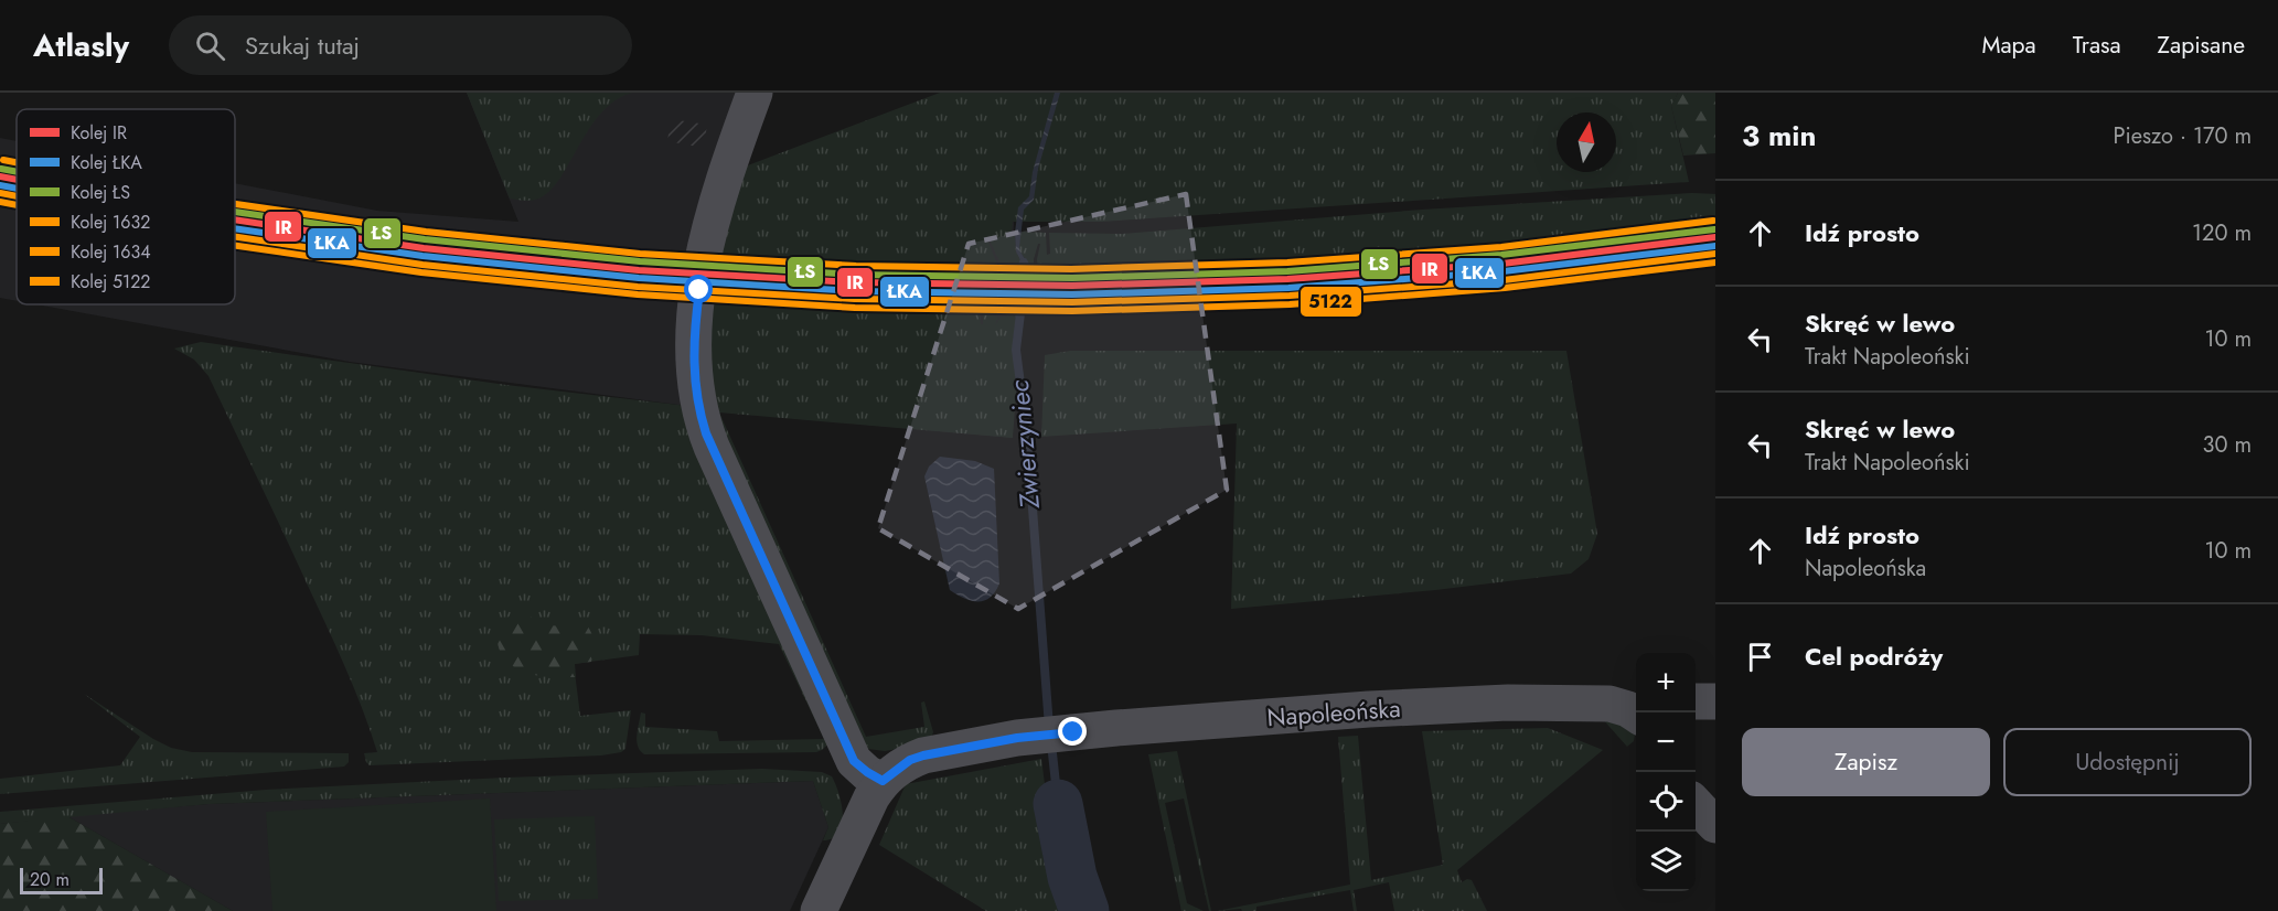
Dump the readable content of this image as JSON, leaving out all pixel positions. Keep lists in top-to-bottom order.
{
  "streets": {
    "street": ["Napoleońska"]
  },
  "water": ["Zwierzyniec"],
  "lines": [
    "rail line 1634",
    "rail line ŁS",
    "rail line IR",
    "rail line ŁKA",
    "rail line 1632",
    "rail line 5122"
  ],
  "legend": [
    "Kolej IR",
    "Kolej ŁKA",
    "Kolej ŁS",
    "Kolej 1632",
    "Kolej 1634",
    "Kolej 5122"
  ],
  "scale_bar": "20 m",
  "north": "top",
  "page": {
    "header": "Atlasly",
    "search": "Szukaj tutaj",
    "nav": ["Mapa", "Trasa", "Zapisane"],
    "heading": ["3 min", "Pieszo · 170 m"],
    "list": [
      ["Idź prosto", "120 m"],
      ["Skręć w lewo", "Trakt Napoleoński", "10 m"],
      ["Skręć w lewo", "Trakt Napoleoński", "30 m"],
      ["Idź prosto", "Napoleońska", "10 m"],
      "Cel podróży"
    ],
    "map_buttons": ["+", "−"],
    "buttons": ["Zapisz", "Udostępnij"],
    "scale": "20 m"
  }
}
